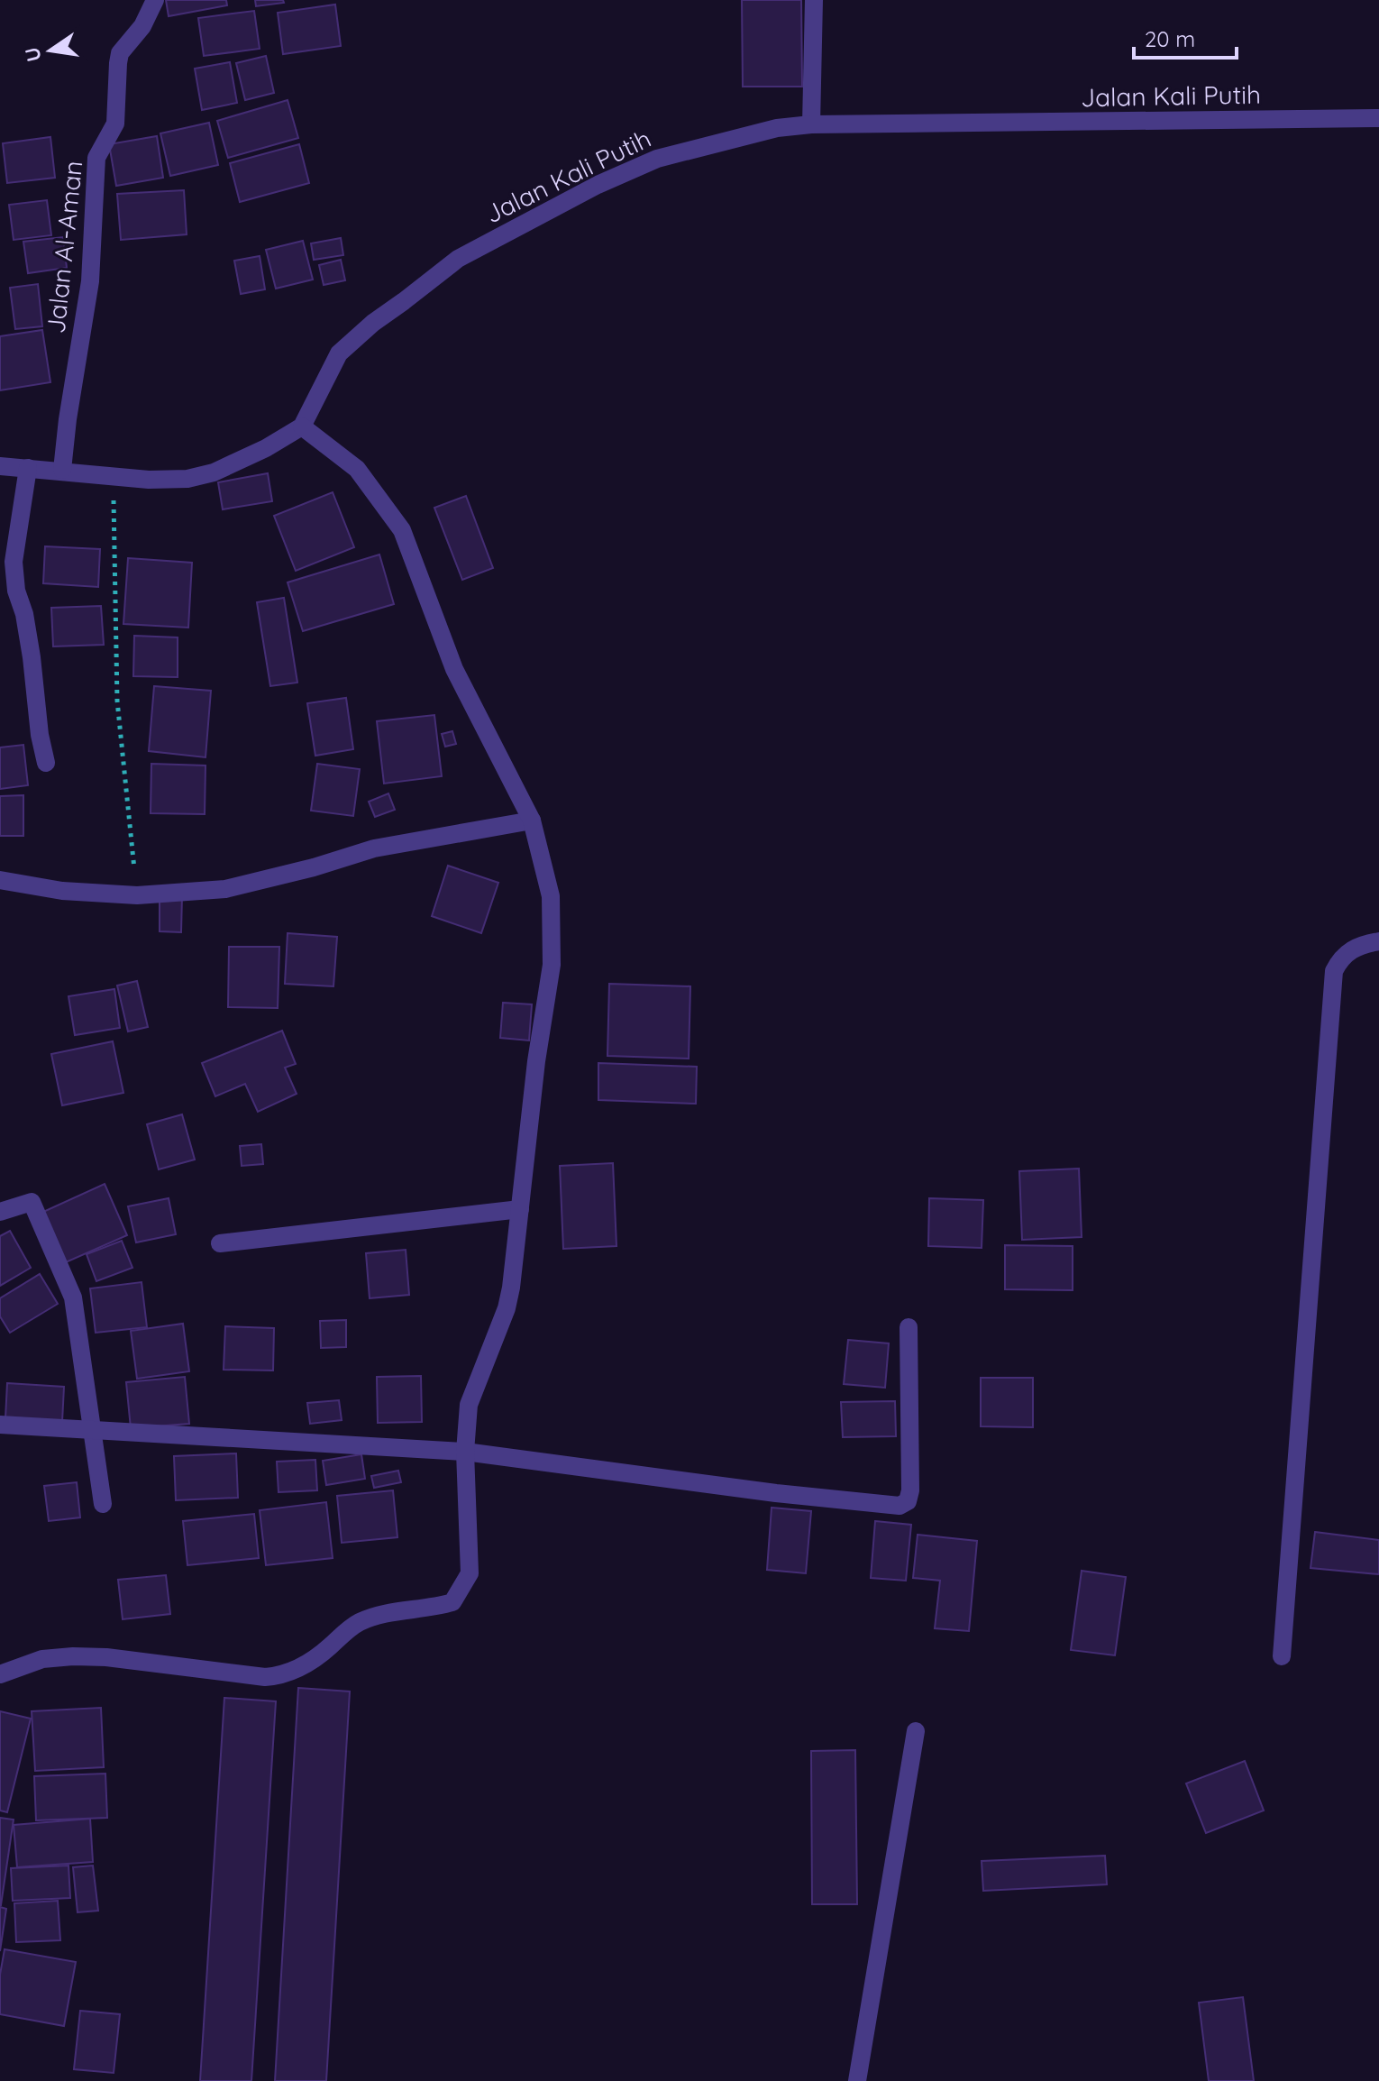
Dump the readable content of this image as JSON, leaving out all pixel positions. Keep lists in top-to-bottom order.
{
  "streets": {
    "street": ["Jalan Kali Putih", "Jalan Al-Aman"]
  },
  "scale_bar": "20 m",
  "north": "left"
}
